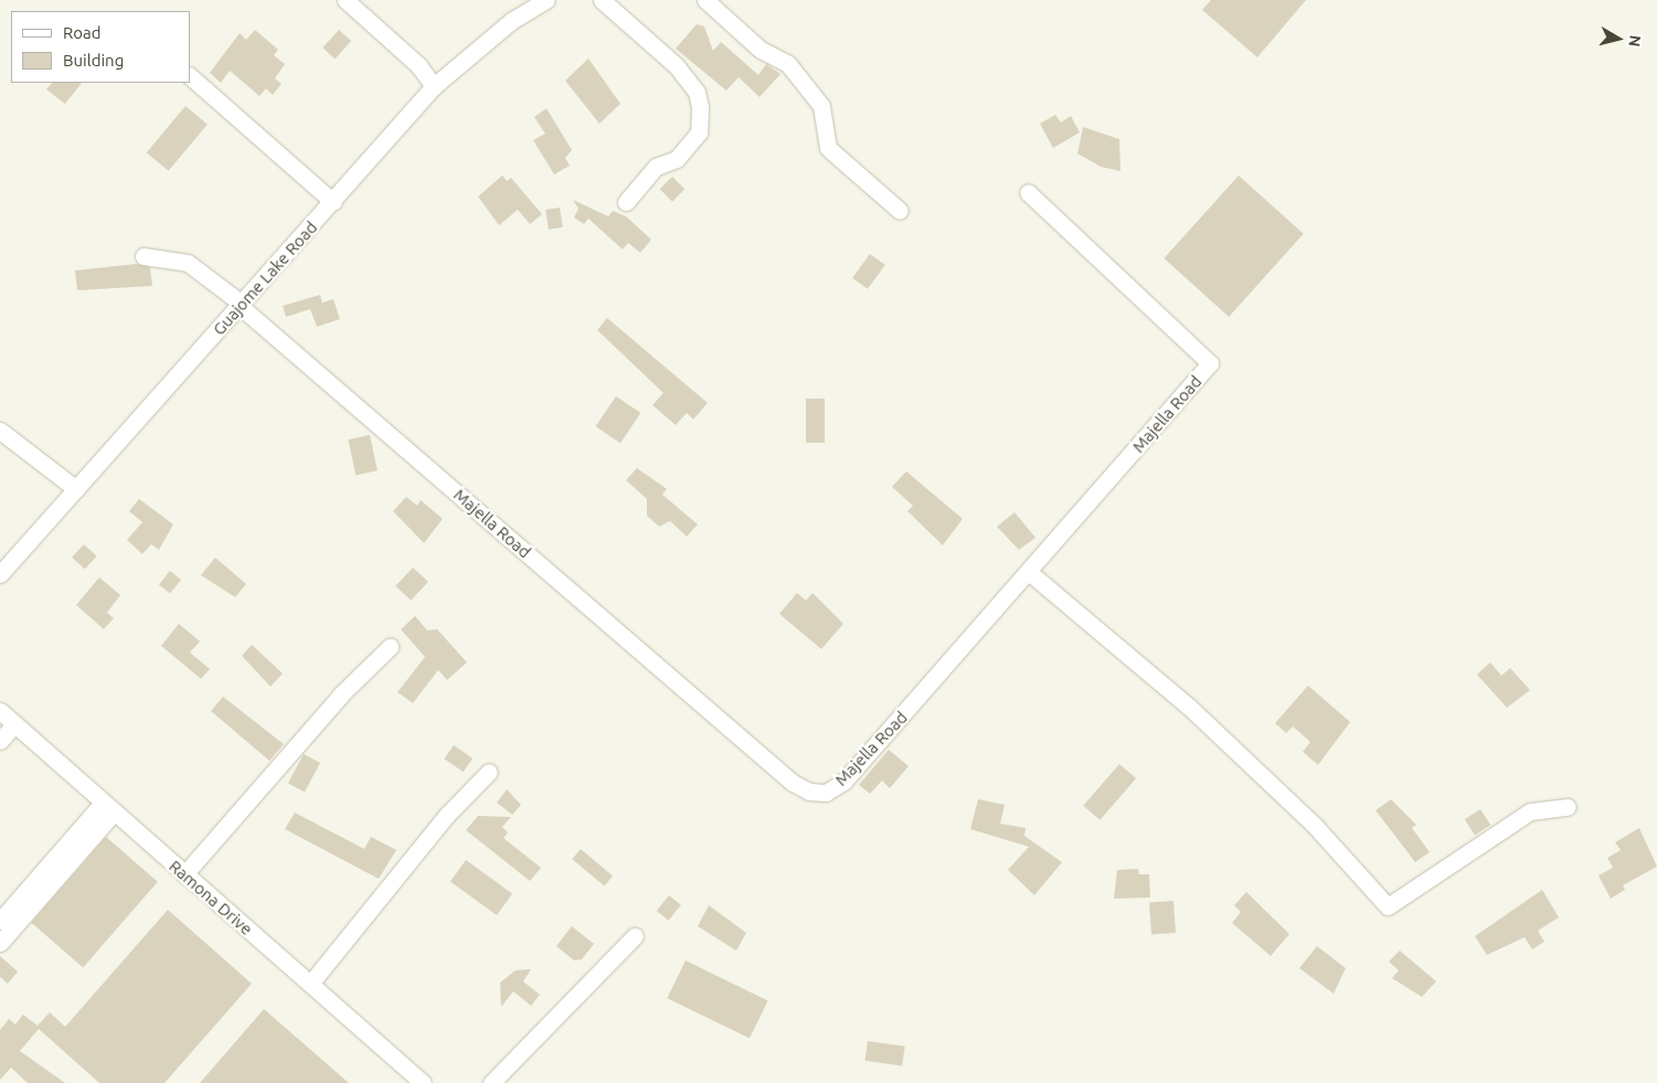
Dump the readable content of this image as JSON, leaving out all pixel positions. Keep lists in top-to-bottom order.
{
  "streets": {
    "street": ["Guajome Lake Road", "Majella Road", "Ramona Drive"]
  },
  "crossings": [
    ["Guajome Lake Road", "Majella Road"]
  ],
  "legend": ["Road", "Building"],
  "north": "right"
}
